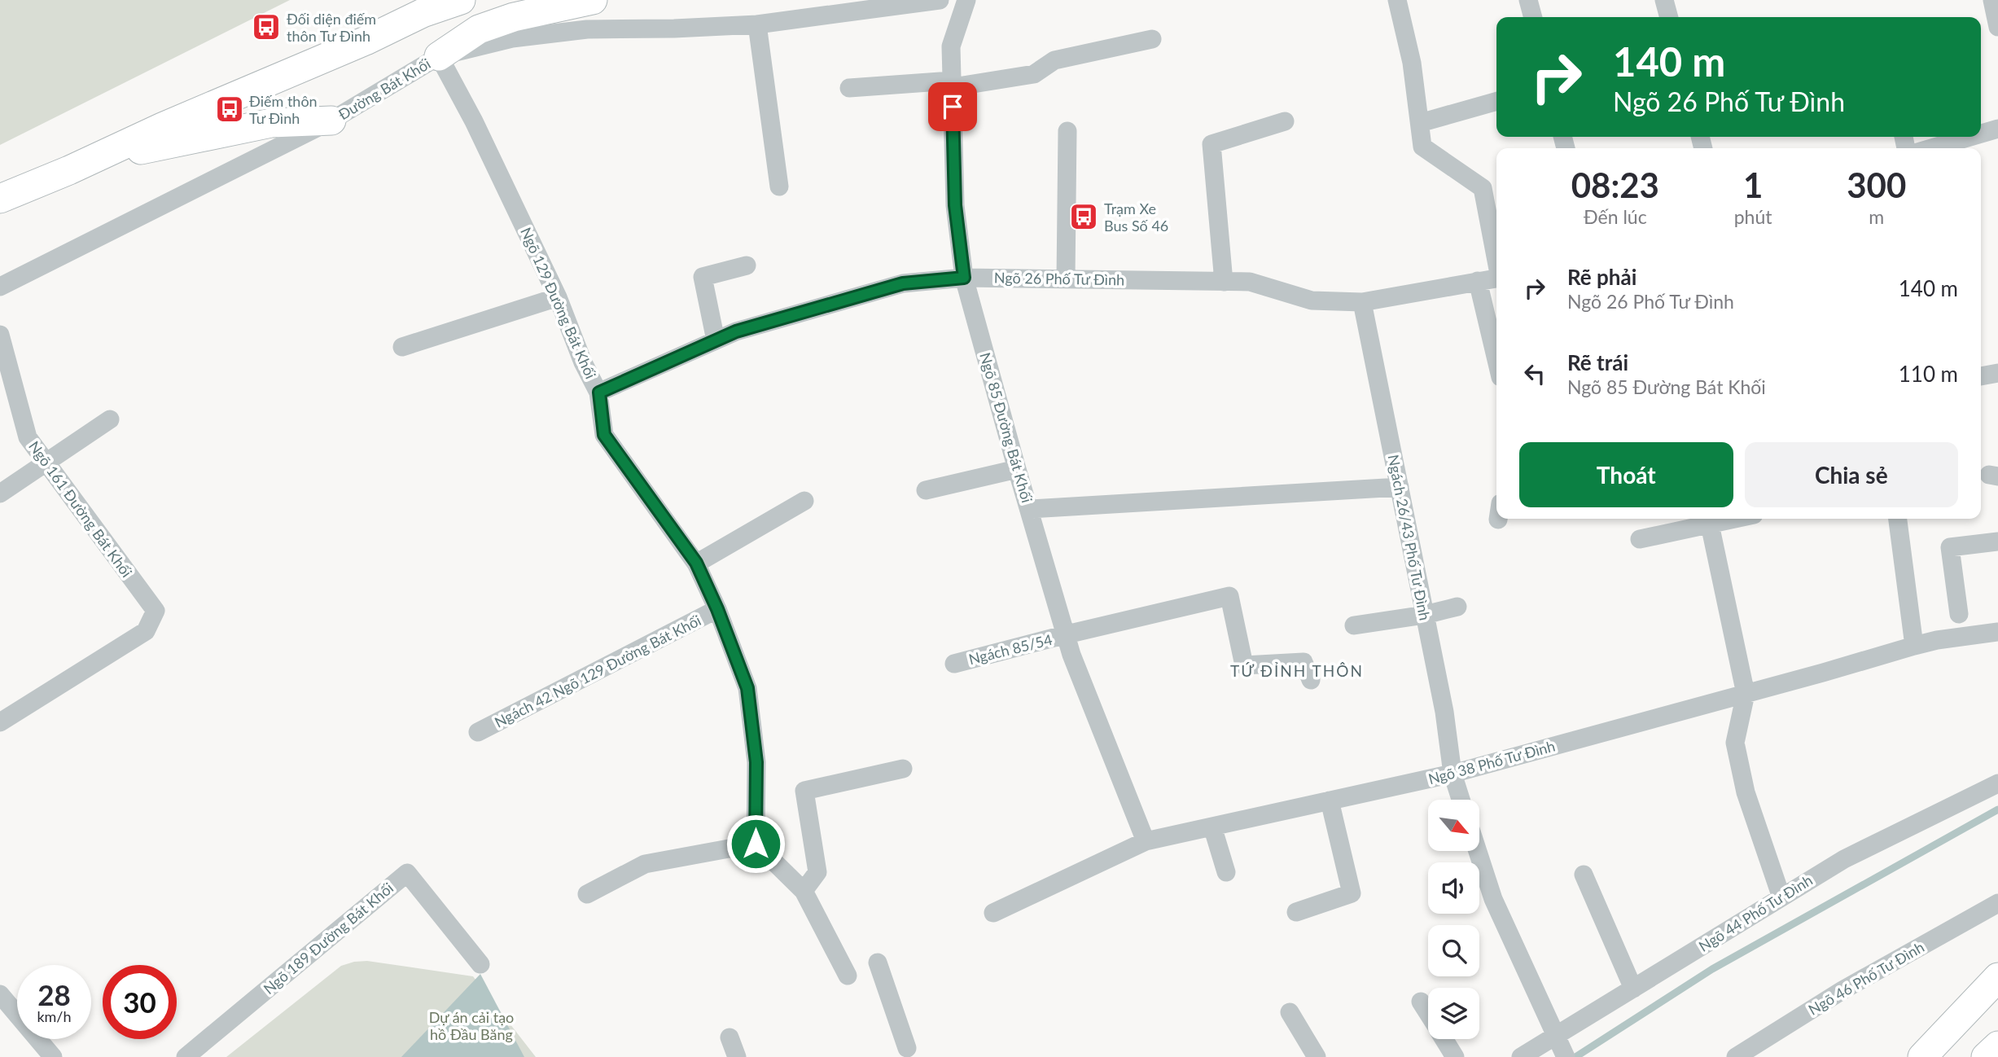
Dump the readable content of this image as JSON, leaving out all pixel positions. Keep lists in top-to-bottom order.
{
  "streets": {
    "street": [
      "Đường Bát Khối",
      "Ngõ 26 Phố Tư Đình",
      "Ngõ 129 Đường Bát Khối",
      "Ngõ 85 Đường Bát Khối",
      "Ngõ 161 Đường Bát Khối",
      "Ngách 26/43 Phố Tư Đình",
      "Ngách 85/54",
      "Ngách 42 Ngõ 129 Đường Bát Khối",
      "Ngõ 38 Phố Tư Đình",
      "Ngõ 44 Phố Tư Đình",
      "Ngõ 189 Đường Bát Khối",
      "Ngõ 46 Phố Tư Đình"
    ]
  },
  "crossings": [
    ["Đường Bát Khối", "Ngõ 129 Đường Bát Khối"],
    ["Ngõ 26 Phố Tư Đình", "Ngõ 129 Đường Bát Khối"],
    ["Ngõ 26 Phố Tư Đình", "Ngõ 85 Đường Bát Khối"],
    ["Ngõ 26 Phố Tư Đình", "Ngách 26/43 Phố Tư Đình"],
    ["Ngõ 129 Đường Bát Khối", "Ngách 42 Ngõ 129 Đường Bát Khối"],
    ["Ngõ 85 Đường Bát Khối", "Ngách 85/54"],
    ["Ngõ 85 Đường Bát Khối", "Ngõ 38 Phố Tư Đình"],
    ["Ngách 26/43 Phố Tư Đình", "Ngõ 38 Phố Tư Đình"]
  ],
  "districts": ["TỨ ĐỈNH THÔN"],
  "parks": ["Dự án cải tạo hồ Đầu Băng"],
  "places": {
    "bus stop": ["Đối diện điếm thôn Tư Đình", "Điếm thôn Tư Đình", "Trạm Xe Bus Số 46"]
  },
  "north": "bottom right",
  "page": {
    "turn": ["140 m", "Ngõ 26 Phố Tư Đình"],
    "eta": [
      "08:23",
      "Đến lúc",
      "1",
      "phút",
      "300",
      "m"
    ],
    "list": [
      {
        "name": "Rẽ phải",
        "note": "Ngõ 26 Phố Tư Đình",
        "value": "140 m"
      },
      {
        "name": "Rẽ trái",
        "note": "Ngõ 85 Đường Bát Khối",
        "value": "110 m"
      }
    ],
    "buttons": ["Thoát", "Chia sẻ"],
    "speed": "28 km/h",
    "limit": "30"
  }
}
